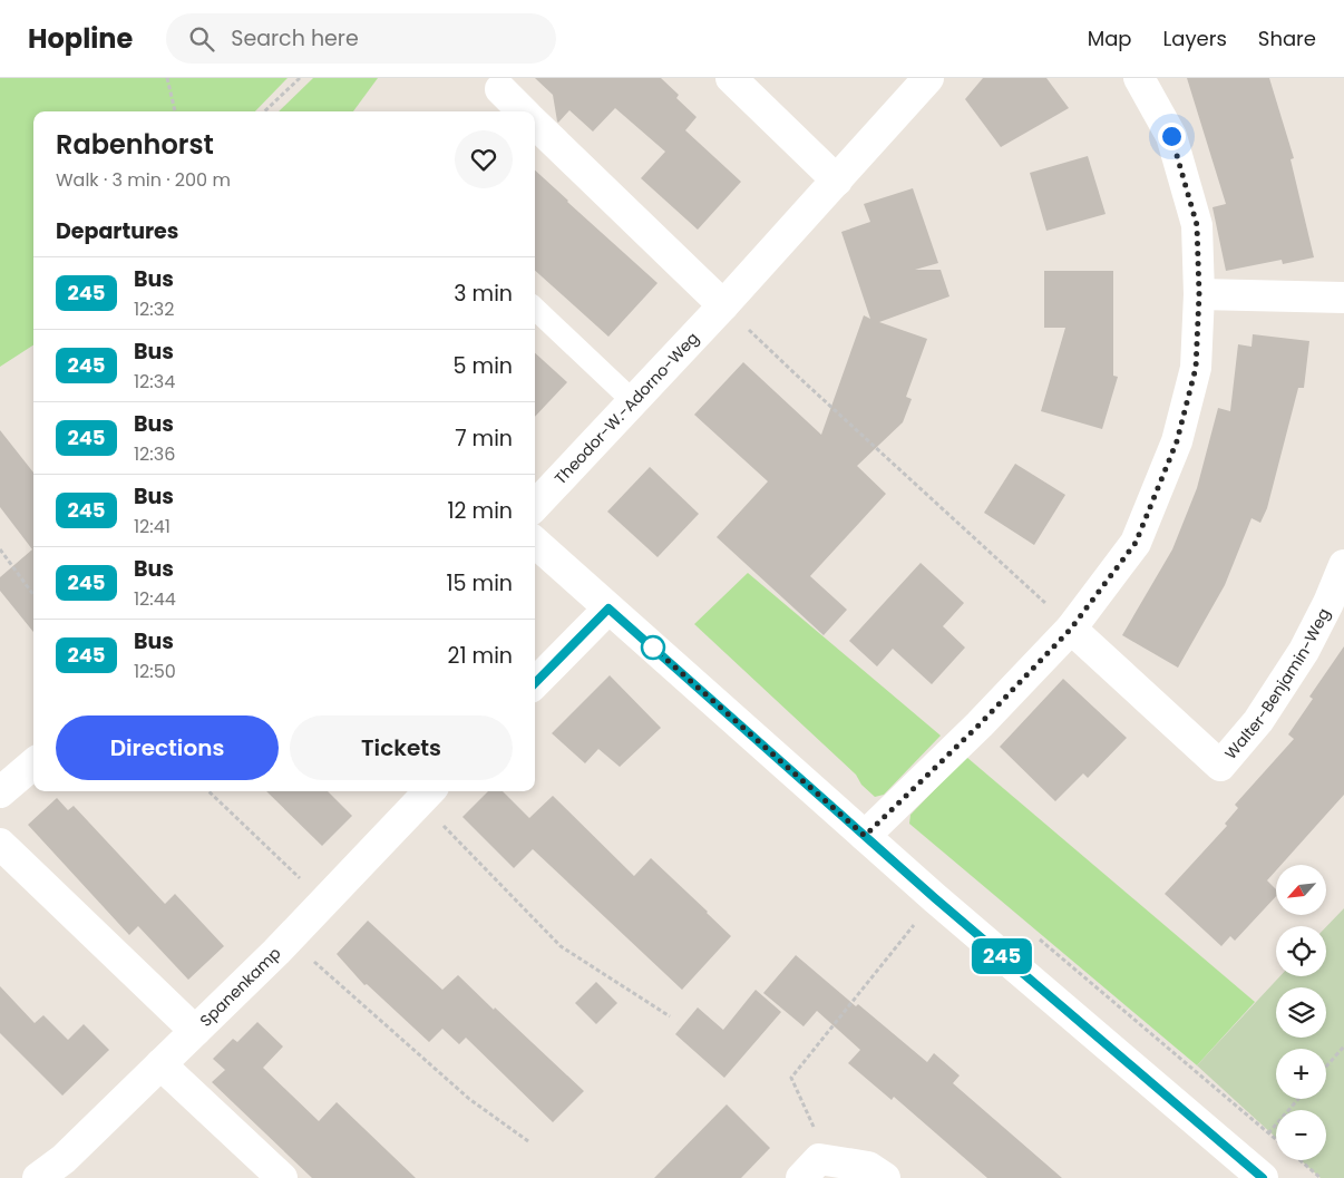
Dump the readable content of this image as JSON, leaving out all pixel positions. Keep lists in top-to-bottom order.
{
  "streets": {
    "street": ["Theodor-W.-Adorno-Weg", "Walter-Benjamin-Weg", "Spanenkamp"]
  },
  "lines": ["bus line 245"],
  "north": "bottom left",
  "page": {
    "header": "Hopline",
    "search": "Search here",
    "nav": ["Map", "Layers", "Share"],
    "on_map": "245",
    "heading": [
      ["Rabenhorst", "Walk · 3 min · 200 m"],
      "Departures"
    ],
    "list": [
      {
        "mark": "245",
        "name": "Bus",
        "note": "12:32",
        "value": "3 min"
      },
      {
        "mark": "245",
        "name": "Bus",
        "note": "12:34",
        "value": "5 min"
      },
      {
        "mark": "245",
        "name": "Bus",
        "note": "12:36",
        "value": "7 min"
      },
      {
        "mark": "245",
        "name": "Bus",
        "note": "12:41",
        "value": "12 min"
      },
      {
        "mark": "245",
        "name": "Bus",
        "note": "12:44",
        "value": "15 min"
      },
      {
        "mark": "245",
        "name": "Bus",
        "note": "12:50",
        "value": "21 min"
      }
    ],
    "buttons": ["Directions", "Tickets"],
    "map_buttons": ["+", "−"]
  }
}
